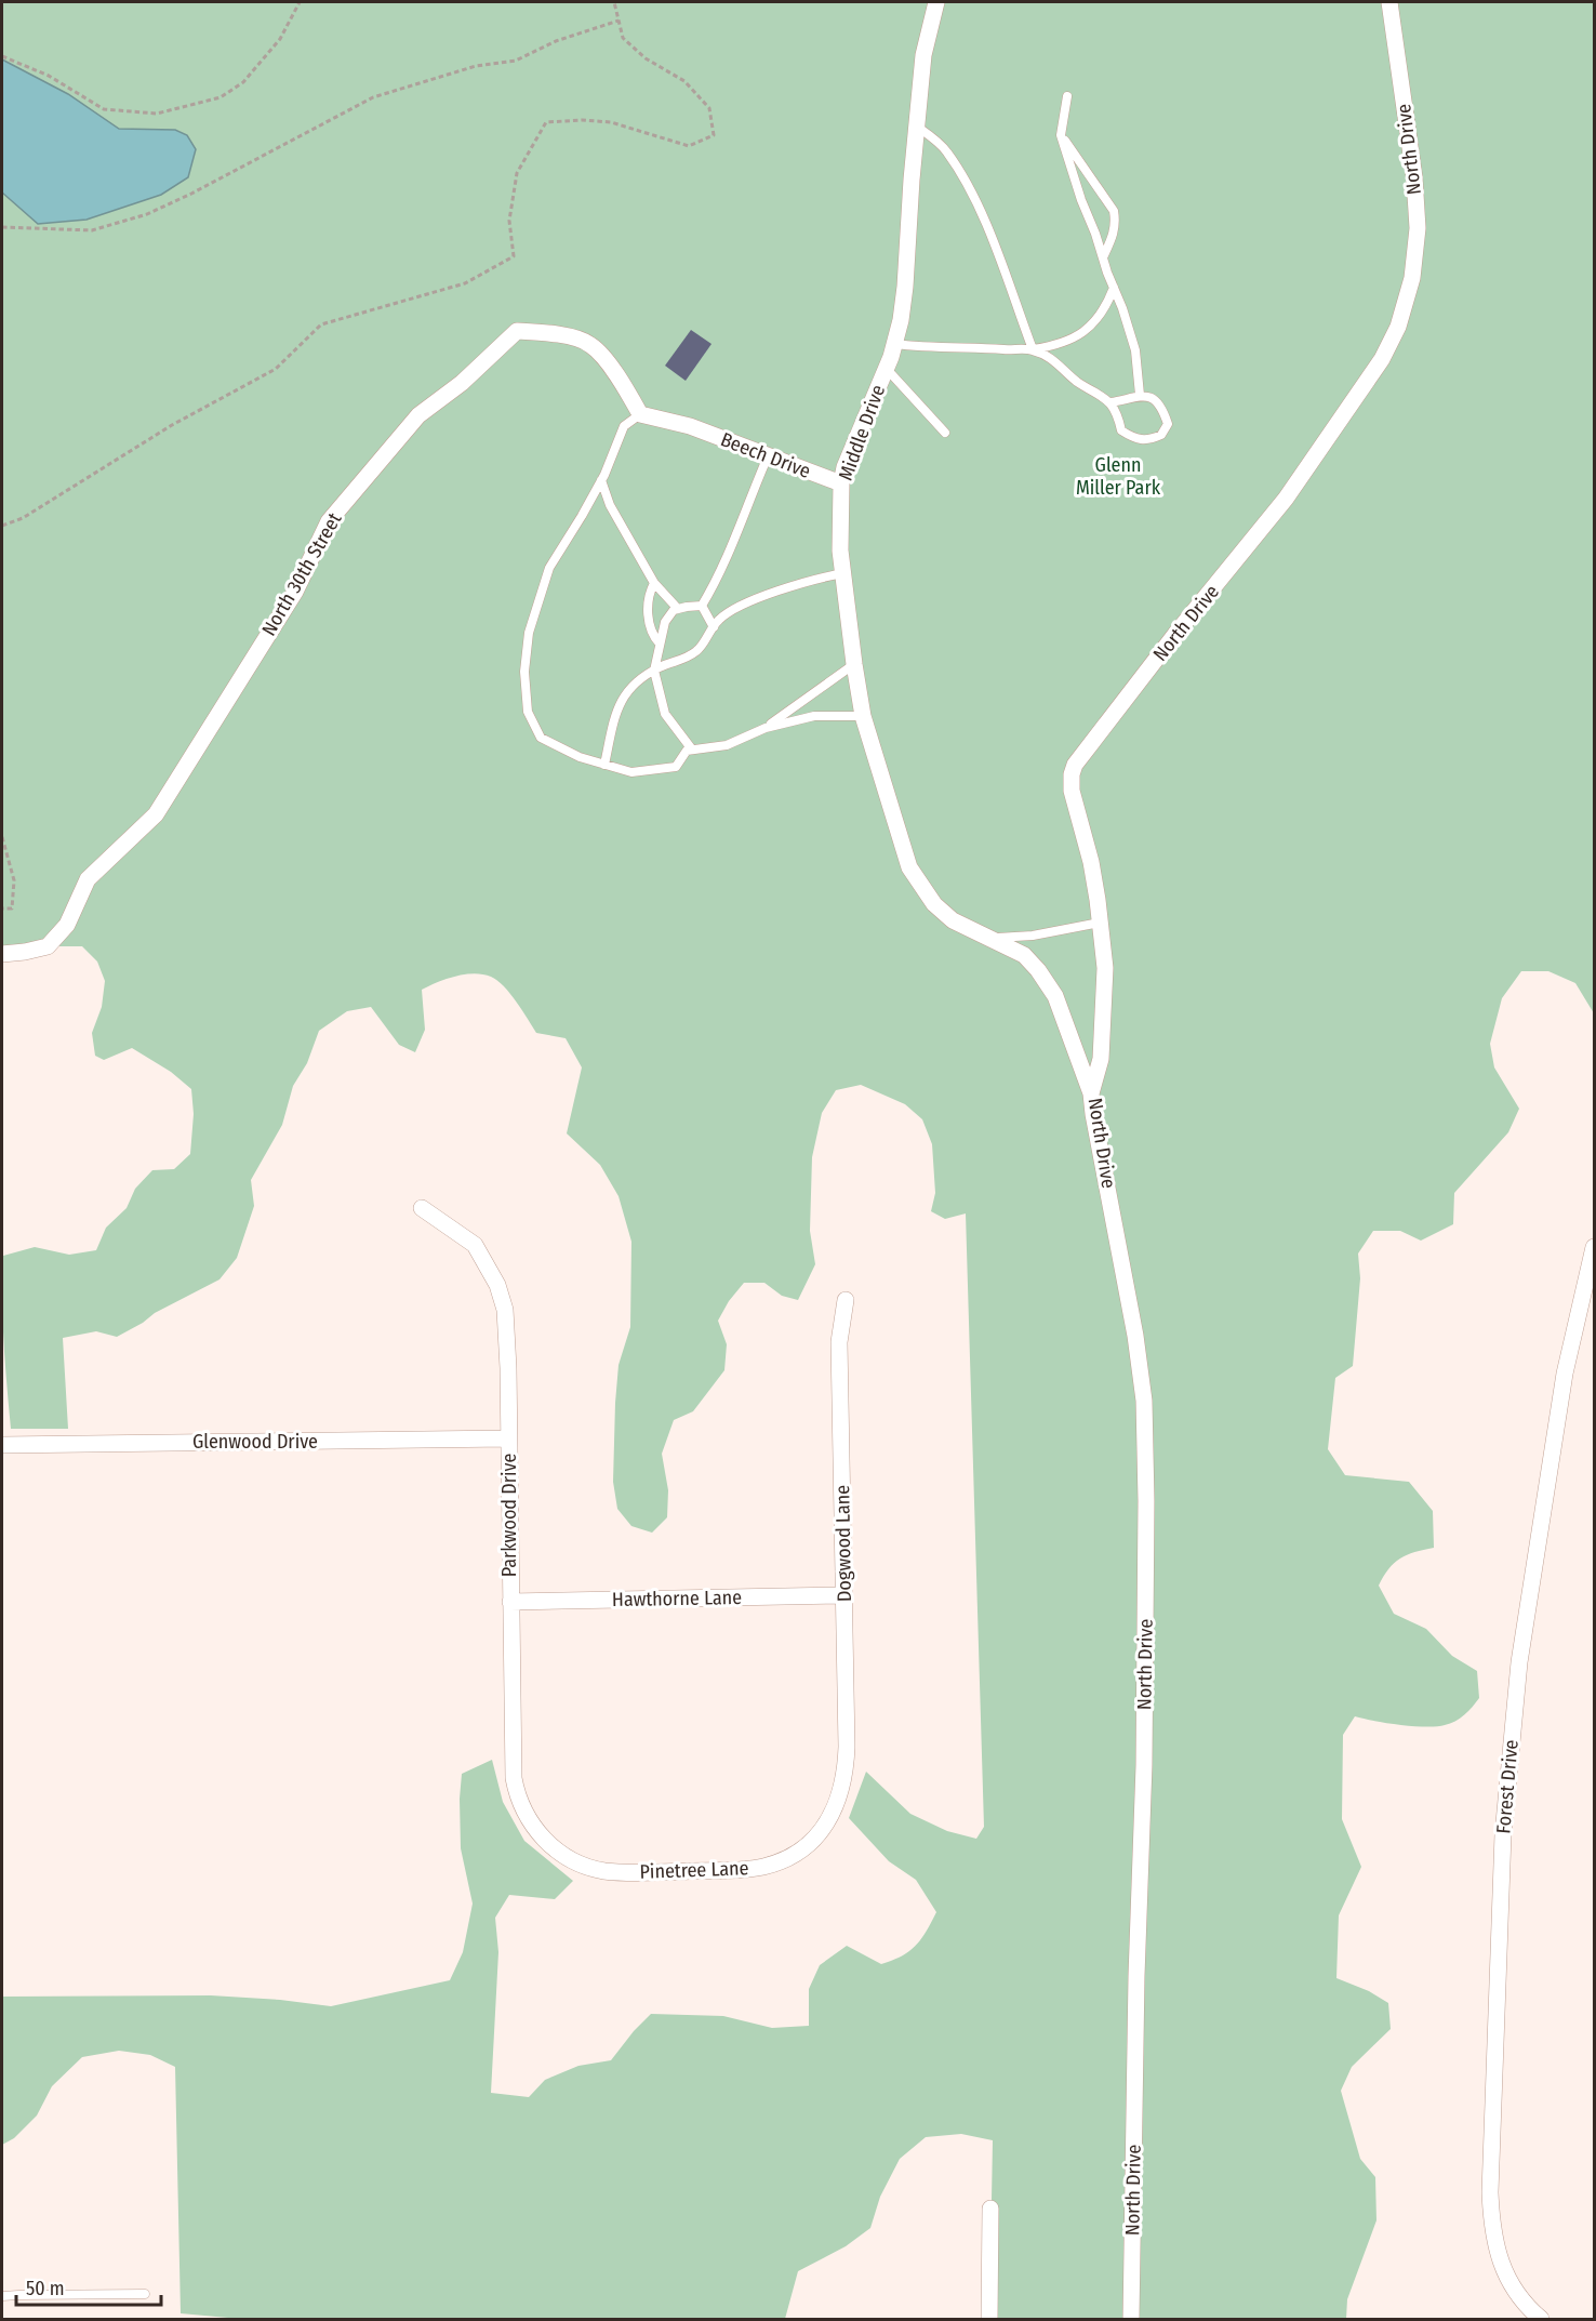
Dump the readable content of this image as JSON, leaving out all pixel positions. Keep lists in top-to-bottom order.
{
  "streets": {
    "street": [
      "North Drive",
      "Middle Drive",
      "Beech Drive",
      "North 30th Street",
      "Glenwood Drive",
      "Parkwood Drive",
      "Dogwood Lane",
      "Hawthorne Lane",
      "Forest Drive",
      "Pinetree Lane"
    ]
  },
  "crossings": [
    ["North Drive", "Middle Drive"],
    ["Middle Drive", "Beech Drive"],
    ["Beech Drive", "North 30th Street"],
    ["Glenwood Drive", "Parkwood Drive"],
    ["Parkwood Drive", "Hawthorne Lane"],
    ["Parkwood Drive", "Pinetree Lane"],
    ["Dogwood Lane", "Hawthorne Lane"],
    ["Dogwood Lane", "Pinetree Lane"]
  ],
  "parks": ["Glenn Miller Park"],
  "scale_bar": "50 m"
}
